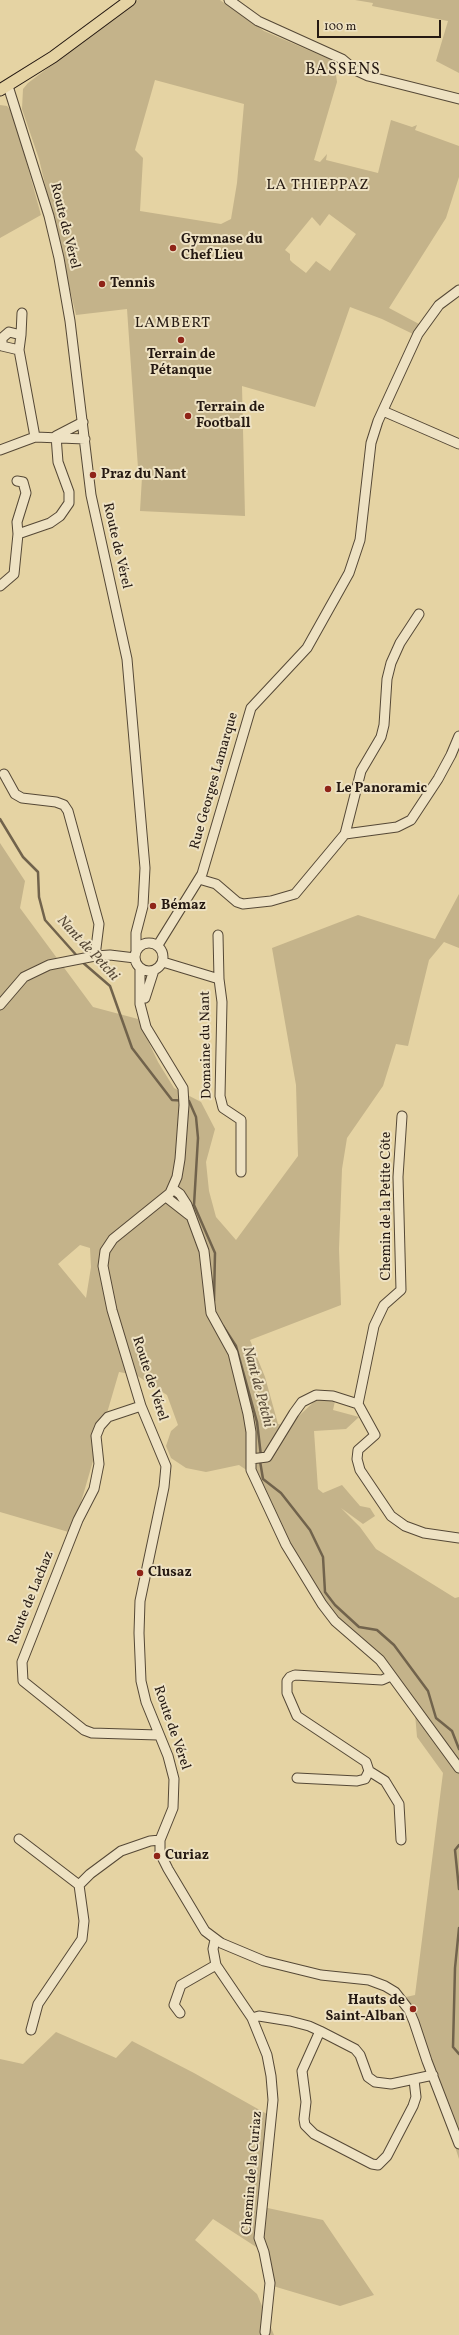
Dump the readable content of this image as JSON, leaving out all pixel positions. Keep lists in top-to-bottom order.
{
  "streets": {
    "street": [
      "Route de Vérel",
      "Rue Georges Lamarque",
      "Domaine du Nant",
      "Chemin de la Petite Côte",
      "Route de Lachaz",
      "Chemin de la Curiaz"
    ]
  },
  "crossings": [
    ["Route de Vérel", "Rue Georges Lamarque"],
    ["Route de Vérel", "Domaine du Nant"],
    ["Route de Vérel", "Route de Lachaz"],
    ["Route de Vérel", "Chemin de la Curiaz"],
    ["Rue Georges Lamarque", "Domaine du Nant"]
  ],
  "districts": ["BASSENS", "LA THIEPPAZ", "LAMBERT"],
  "water": ["Nant de Petchi"],
  "places": [
    "Gymnase du Chef Lieu",
    "Tennis",
    "Terrain de Pétanque",
    "Terrain de Football",
    "Praz du Nant",
    "Le Panoramic",
    "Bémaz",
    "Clusaz",
    "Curiaz",
    "Hauts de Saint-Alban"
  ],
  "scale_bar": "100 m"
}
